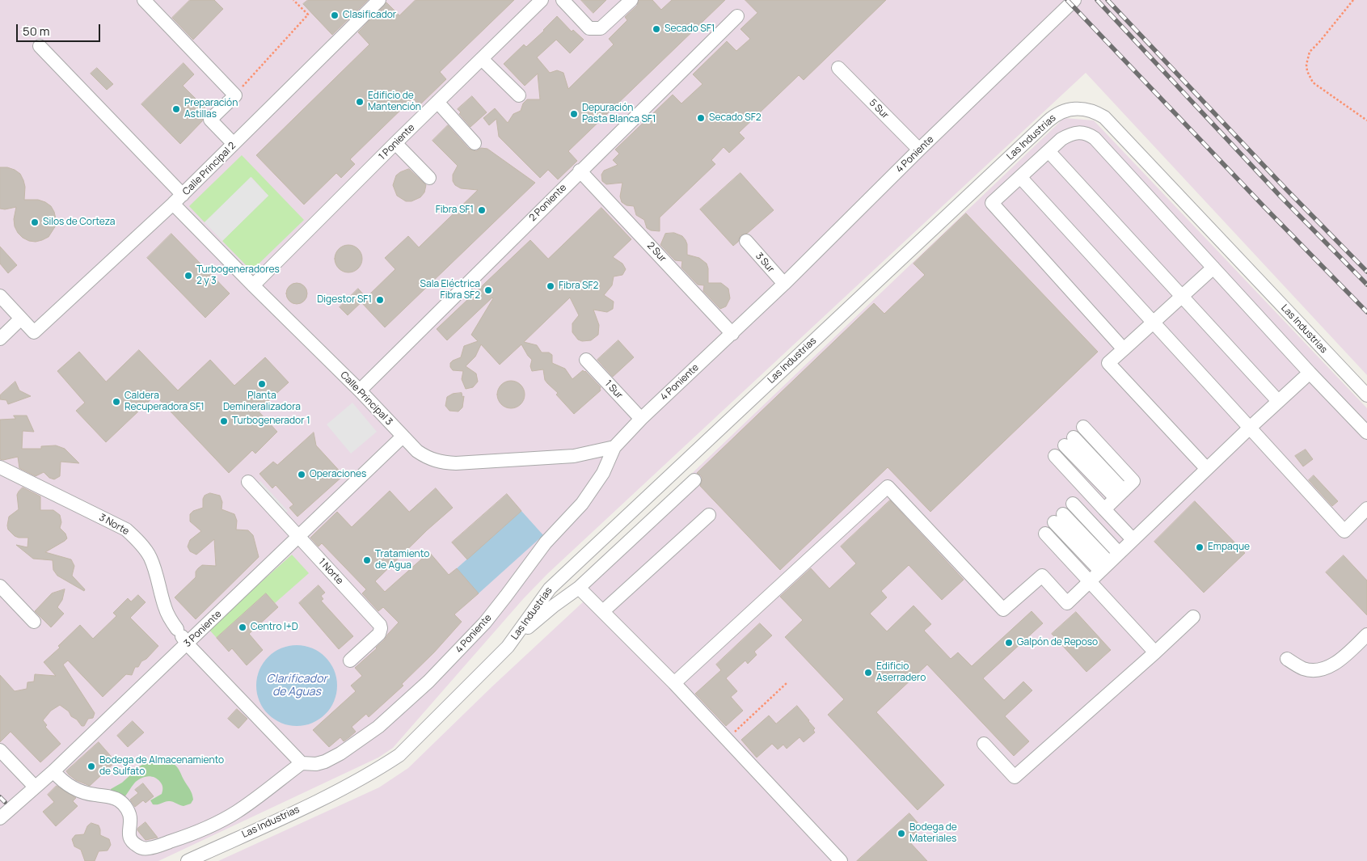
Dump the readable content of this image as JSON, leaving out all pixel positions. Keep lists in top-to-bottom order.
{
  "streets": {
    "street": [
      "5 Sur",
      "Las Industrias",
      "1 Poniente",
      "4 Poniente",
      "Calle Principal 2",
      "2 Poniente",
      "2 Sur",
      "3 Sur",
      "1 Sur",
      "Calle Principal 3",
      "3 Norte",
      "1 Norte",
      "3 Poniente"
    ]
  },
  "crossings": [
    ["5 Sur", "4 Poniente"],
    ["1 Poniente", "Calle Principal 3"],
    ["4 Poniente", "2 Sur"],
    ["4 Poniente", "3 Sur"],
    ["4 Poniente", "1 Sur"],
    ["4 Poniente", "Calle Principal 3"],
    ["4 Poniente", "3 Norte"],
    ["Calle Principal 2", "Calle Principal 3"],
    ["2 Poniente", "2 Sur"],
    ["2 Poniente", "Calle Principal 3"],
    ["Calle Principal 3", "3 Poniente"],
    ["3 Norte", "3 Poniente"],
    ["1 Norte", "3 Poniente"]
  ],
  "water": ["Clarificador de Aguas"],
  "places": [
    "Clasificador",
    "Secado SF1",
    "Edificio de Mantención",
    "Preparación Astillas",
    "Depuración Pasta Blanca SF1",
    "Secado SF2",
    "Fibra SF1",
    "Silos de Corteza",
    "Turbogeneradores 2 y 3",
    "Fibra SF2",
    "Sala Eléctrica Fibra SF2",
    "Digestor SF1",
    "Planta Demineralizadora",
    "Caldera Recuperadora SF1",
    "Turbogenerador 1",
    "Operaciones",
    "Empaque",
    "Tratamiento de Agua",
    "Centro I+D",
    "Galpón de Reposo",
    "Edificio Aserradero",
    "Bodega de Almacenamiento de Sulfato",
    "Bodega de Materiales"
  ],
  "scale_bar": "50 m"
}
